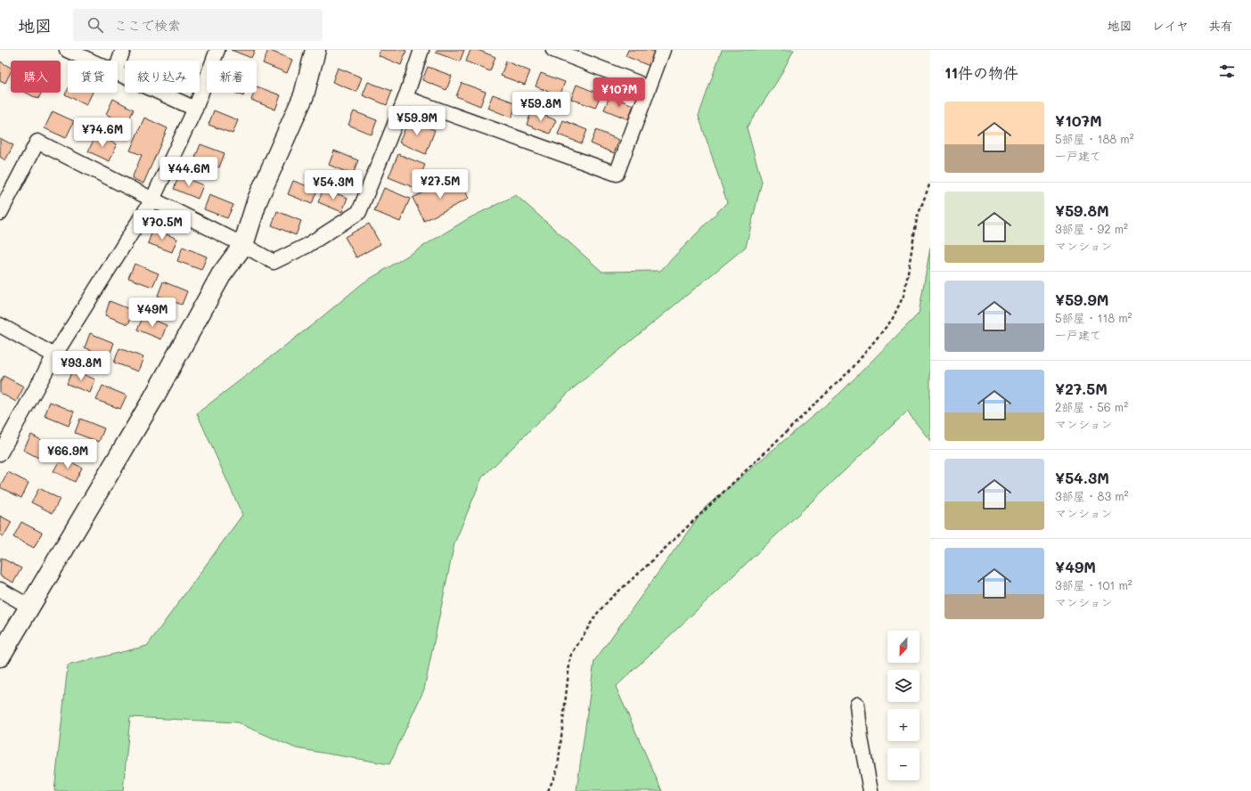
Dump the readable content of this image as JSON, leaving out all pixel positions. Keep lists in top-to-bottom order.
{
  "north": "bottom",
  "page": {
    "header": "地図",
    "search": "ここで検索",
    "nav": ["地図", "レイヤ", "共有"],
    "heading": "11件の物件",
    "chip": [
      "購入",
      "賃貸",
      "絞り込み",
      "新着"
    ],
    "price": [
      "¥107M",
      "¥59.8M",
      "¥59.9M",
      "¥74.6M",
      "¥44.6M",
      "¥27.5M",
      "¥54.3M",
      "¥70.5M",
      "¥49M",
      "¥93.8M",
      "¥66.9M"
    ],
    "list": [
      {
        "name": "¥107M",
        "note": "5部屋 · 188 m² · 一戸建て"
      },
      {
        "name": "¥59.8M",
        "note": "3部屋 · 92 m² · マンション"
      },
      {
        "name": "¥59.9M",
        "note": "5部屋 · 118 m² · 一戸建て"
      },
      {
        "name": "¥27.5M",
        "note": "2部屋 · 56 m² · マンション"
      },
      {
        "name": "¥54.3M",
        "note": "3部屋 · 83 m² · マンション"
      },
      {
        "name": "¥49M",
        "note": "3部屋 · 101 m² · マンション"
      }
    ],
    "map_buttons": ["+", "−"]
  }
}
